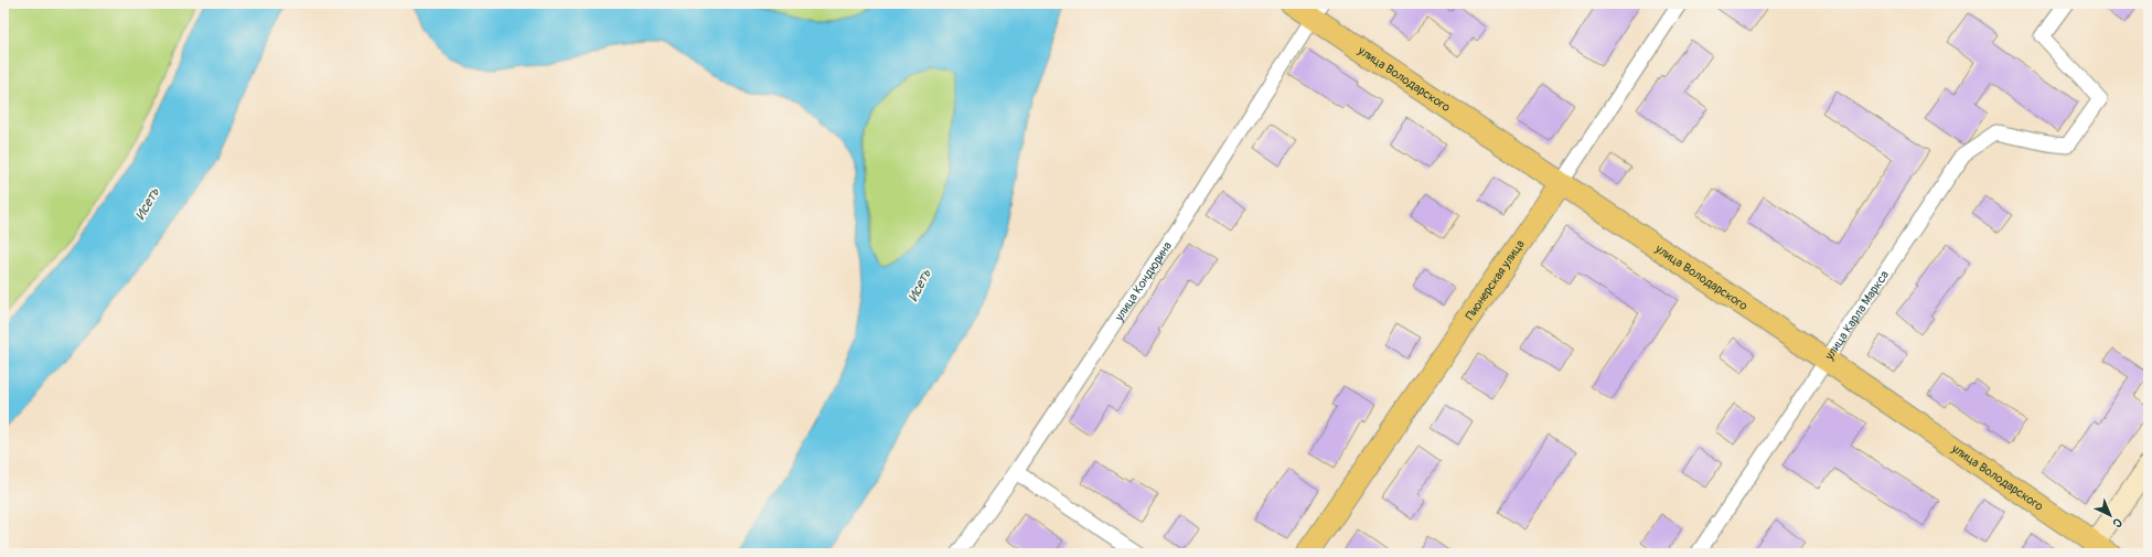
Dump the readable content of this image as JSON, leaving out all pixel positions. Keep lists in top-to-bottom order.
{
  "streets": {
    "main road": ["улица Володарского", "Пионерская улица"],
    "street": ["улица Кондюрина", "улица Карла Маркса"]
  },
  "crossings": [
    ["улица Володарского", "Пионерская улица"],
    ["улица Володарского", "улица Кондюрина"],
    ["улица Володарского", "улица Карла Маркса"]
  ],
  "water": ["Исеть"],
  "north": "bottom right"
}
